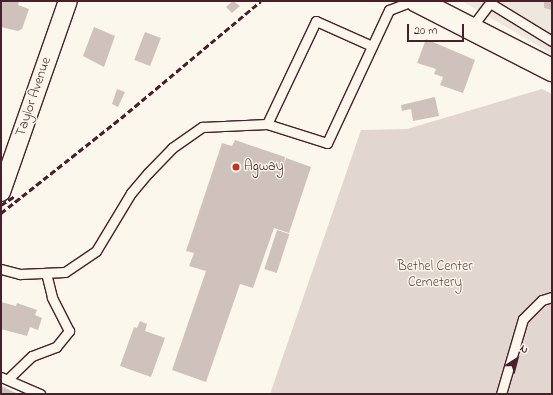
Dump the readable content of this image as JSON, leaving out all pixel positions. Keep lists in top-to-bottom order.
{
  "streets": {
    "street": ["Taylor Avenue"]
  },
  "parks": ["Bethel Center Cemetery"],
  "places": ["Agway"],
  "scale_bar": "20 m",
  "north": "top right"
}
